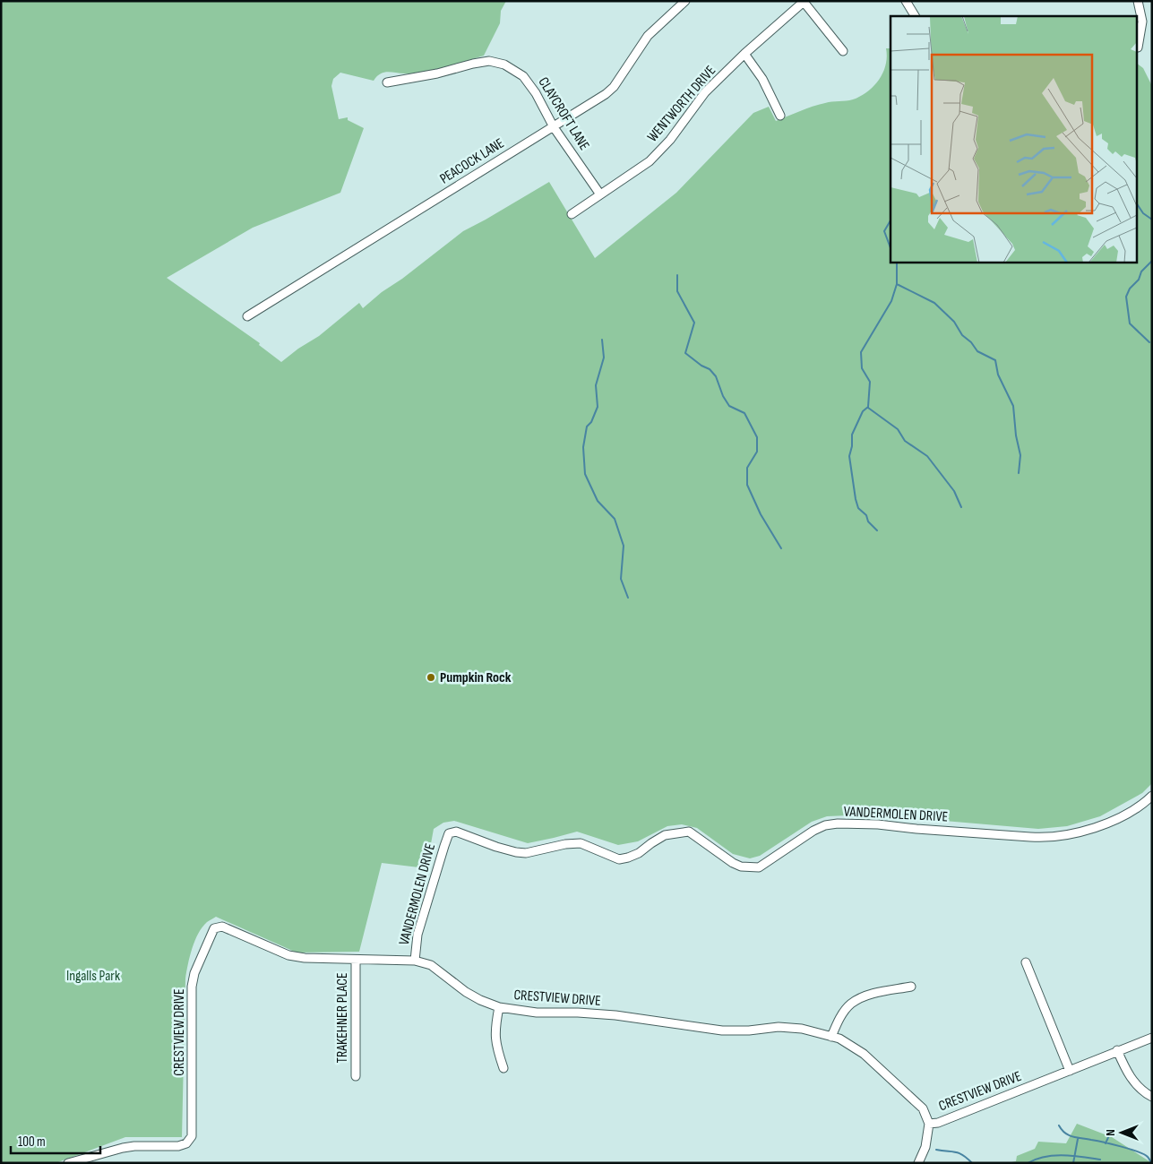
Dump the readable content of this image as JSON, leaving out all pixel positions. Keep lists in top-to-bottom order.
{
  "streets": {
    "street": [
      "WENTWORTH DRIVE",
      "CLAYCROFT LANE",
      "PEACOCK LANE",
      "VANDERMOLEN DRIVE",
      "CRESTVIEW DRIVE",
      "TRAKEHNER PLACE"
    ]
  },
  "crossings": [
    ["WENTWORTH DRIVE", "CLAYCROFT LANE"],
    ["CLAYCROFT LANE", "PEACOCK LANE"],
    ["VANDERMOLEN DRIVE", "CRESTVIEW DRIVE"],
    ["CRESTVIEW DRIVE", "TRAKEHNER PLACE"]
  ],
  "parks": ["Ingalls Park"],
  "places": ["Pumpkin Rock"],
  "scale_bar": "100 m",
  "north": "left"
}
